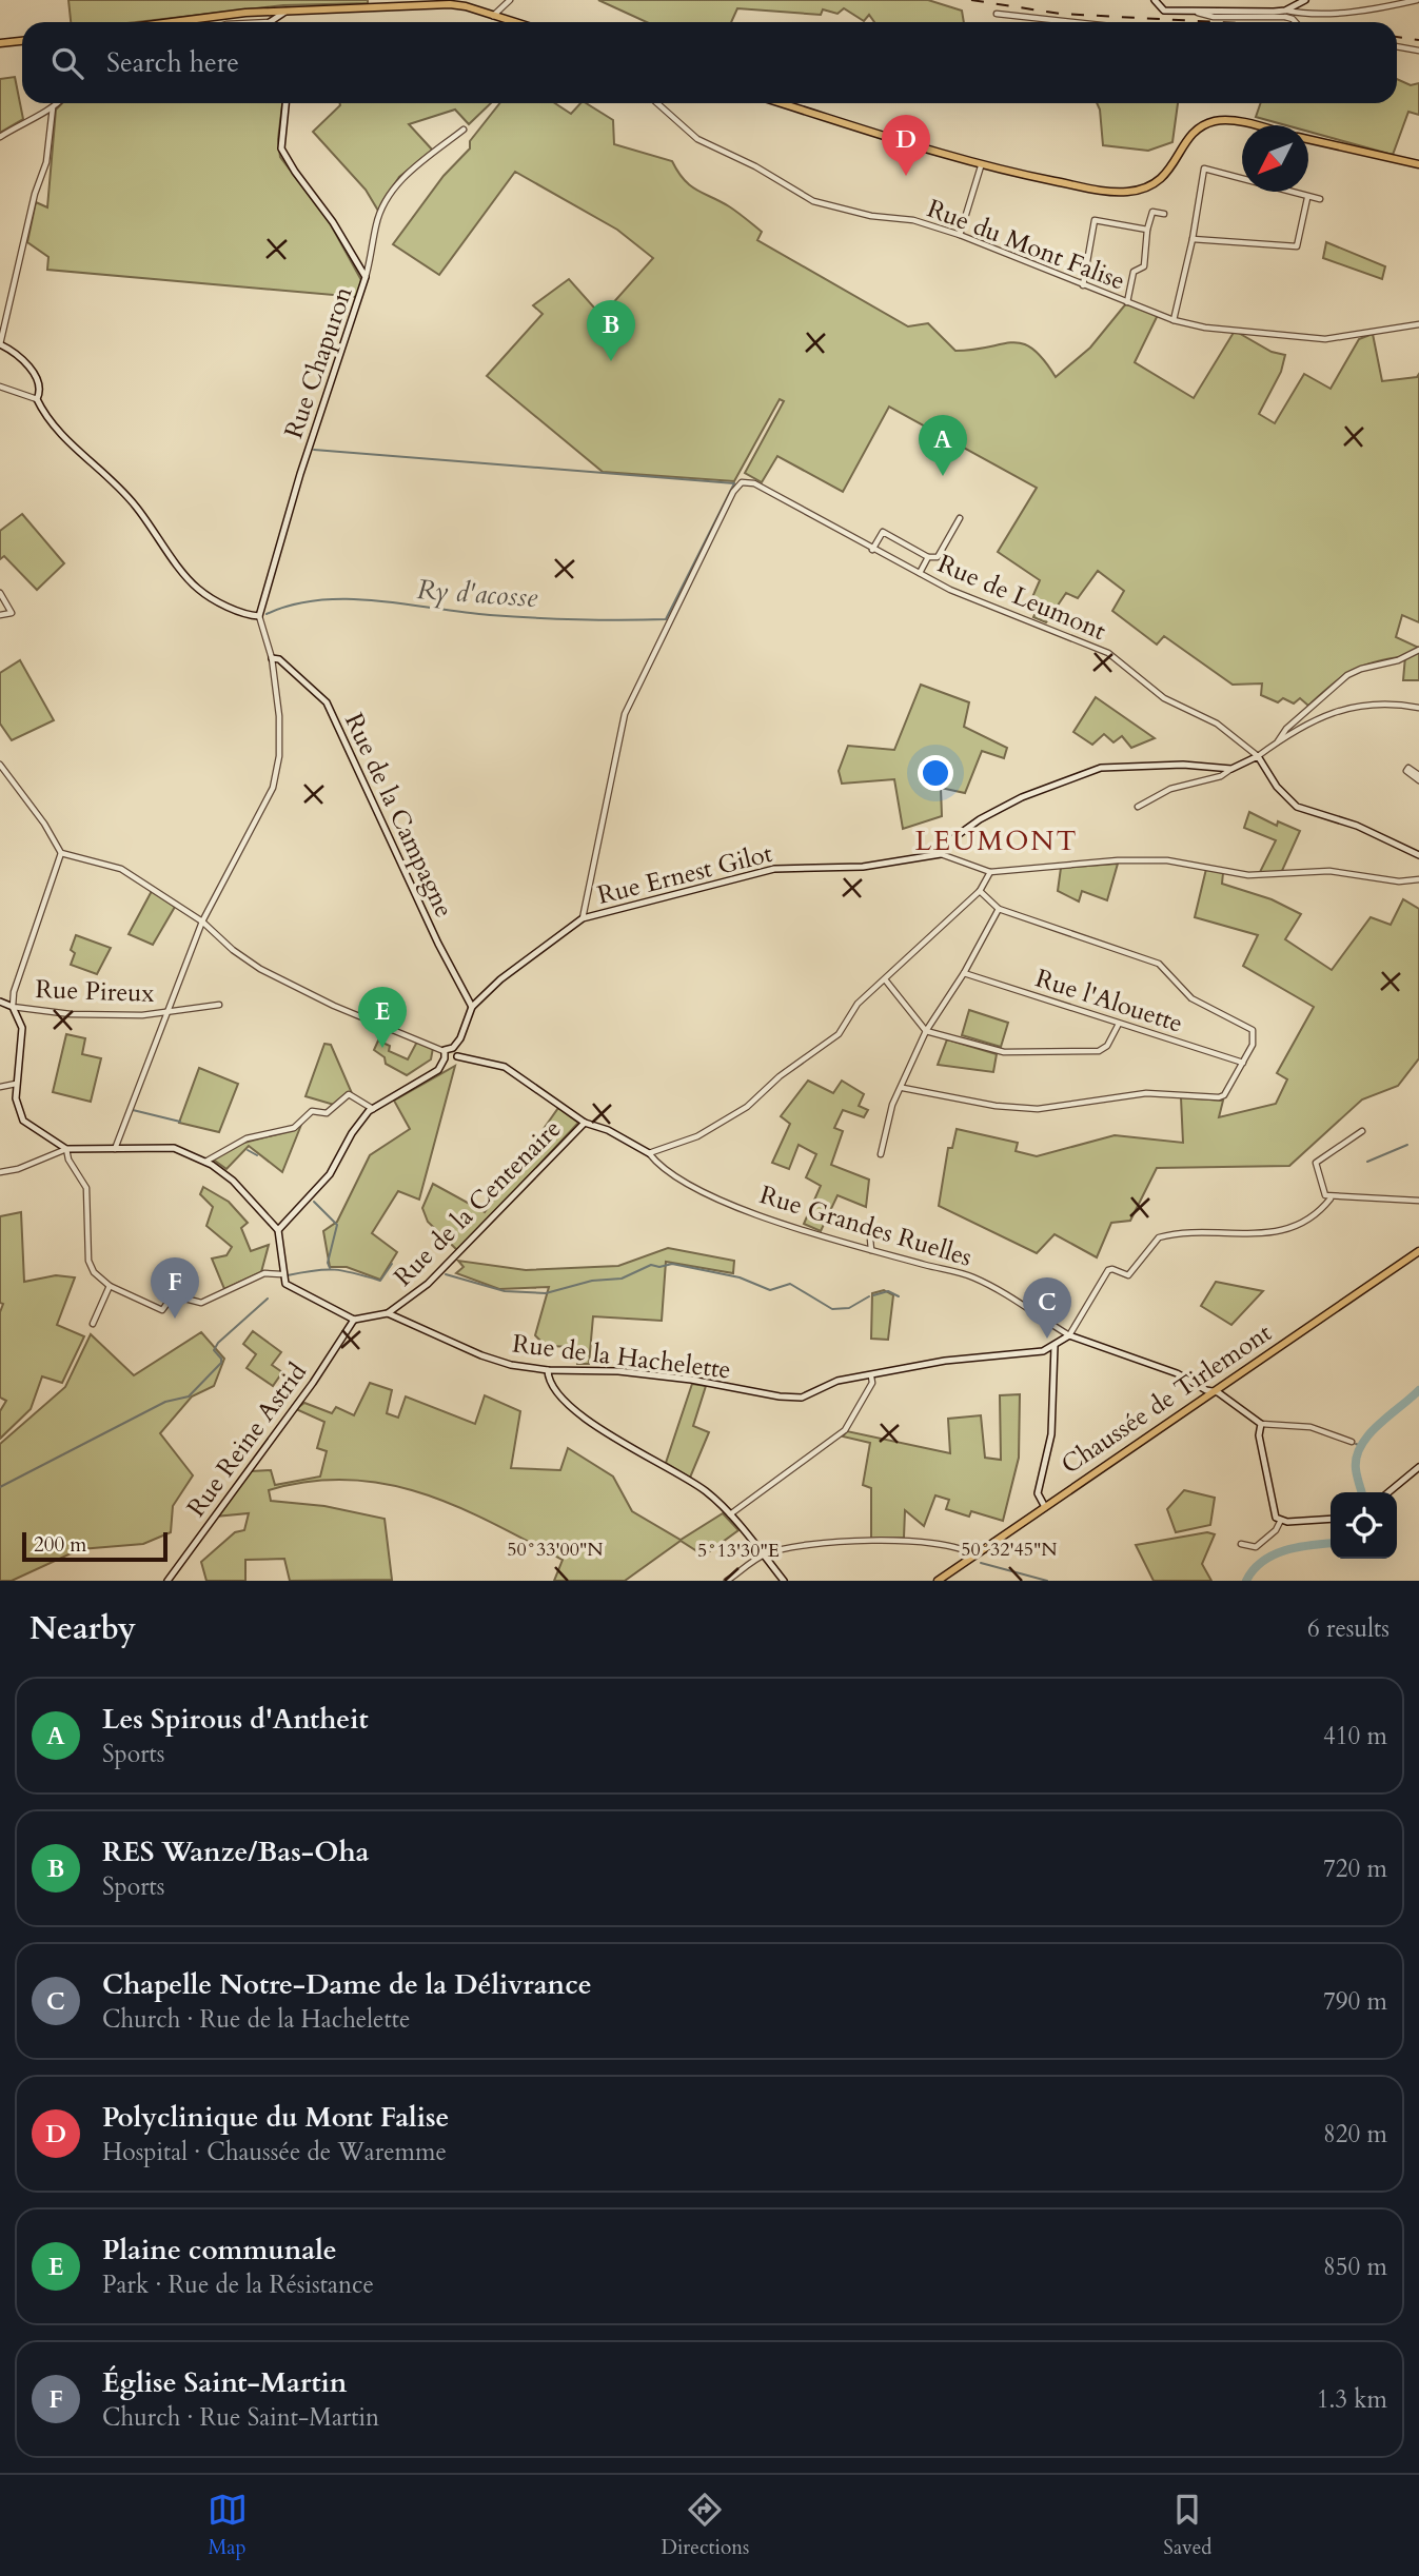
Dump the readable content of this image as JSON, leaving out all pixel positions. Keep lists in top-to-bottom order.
{
  "streets": {
    "main road": ["Chaussée de Tirlemont"],
    "street": [
      "Rue du Mont Falise",
      "Rue Chapuron",
      "Rue de Leumont",
      "Rue de la Campagne",
      "Rue Ernest Gilot",
      "Rue Pireux",
      "Rue l'Alouette",
      "Rue de la Centenaire",
      "Rue Grandes Ruelles",
      "Rue de la Hachelette",
      "Rue Reine Astrid"
    ]
  },
  "crossings": [
    ["Rue de Leumont", "Rue Ernest Gilot"],
    ["Rue de la Campagne", "Rue Ernest Gilot"],
    ["Rue de la Centenaire", "Rue Grandes Ruelles"],
    ["Rue de la Centenaire", "Rue de la Hachelette"],
    ["Rue de la Centenaire", "Rue Reine Astrid"],
    ["Rue Grandes Ruelles", "Rue de la Hachelette"]
  ],
  "districts": ["LEUMONT"],
  "water": ["Ry d'acosse"],
  "scale_bar": "200 m",
  "north": "bottom left",
  "page": {
    "search": "Search here",
    "pins": [
      "D",
      "B",
      "A",
      "E",
      "F",
      "C"
    ],
    "scale": "200 m",
    "heading": ["Nearby", "6 results"],
    "list": [
      {
        "mark": "A",
        "name": "Les Spirous d'Antheit",
        "note": "Sports",
        "value": "410 m"
      },
      {
        "mark": "B",
        "name": "RES Wanze/Bas-Oha",
        "note": "Sports",
        "value": "720 m"
      },
      {
        "mark": "C",
        "name": "Chapelle Notre-Dame de la Délivrance",
        "note": "Church · Rue de la Hachelette",
        "value": "790 m"
      },
      {
        "mark": "D",
        "name": "Polyclinique du Mont Falise",
        "note": "Hospital · Chaussée de Waremme",
        "value": "820 m"
      },
      {
        "mark": "E",
        "name": "Plaine communale",
        "note": "Park · Rue de la Résistance",
        "value": "850 m"
      },
      {
        "mark": "F",
        "name": "Église Saint-Martin",
        "note": "Church · Rue Saint-Martin",
        "value": "1.3 km"
      }
    ],
    "nav": ["Map", "Directions", "Saved"]
  },
  "coordinates": ["50°33'00\"N", "50°32'45\"N", "5°13'30\"E"]
}
